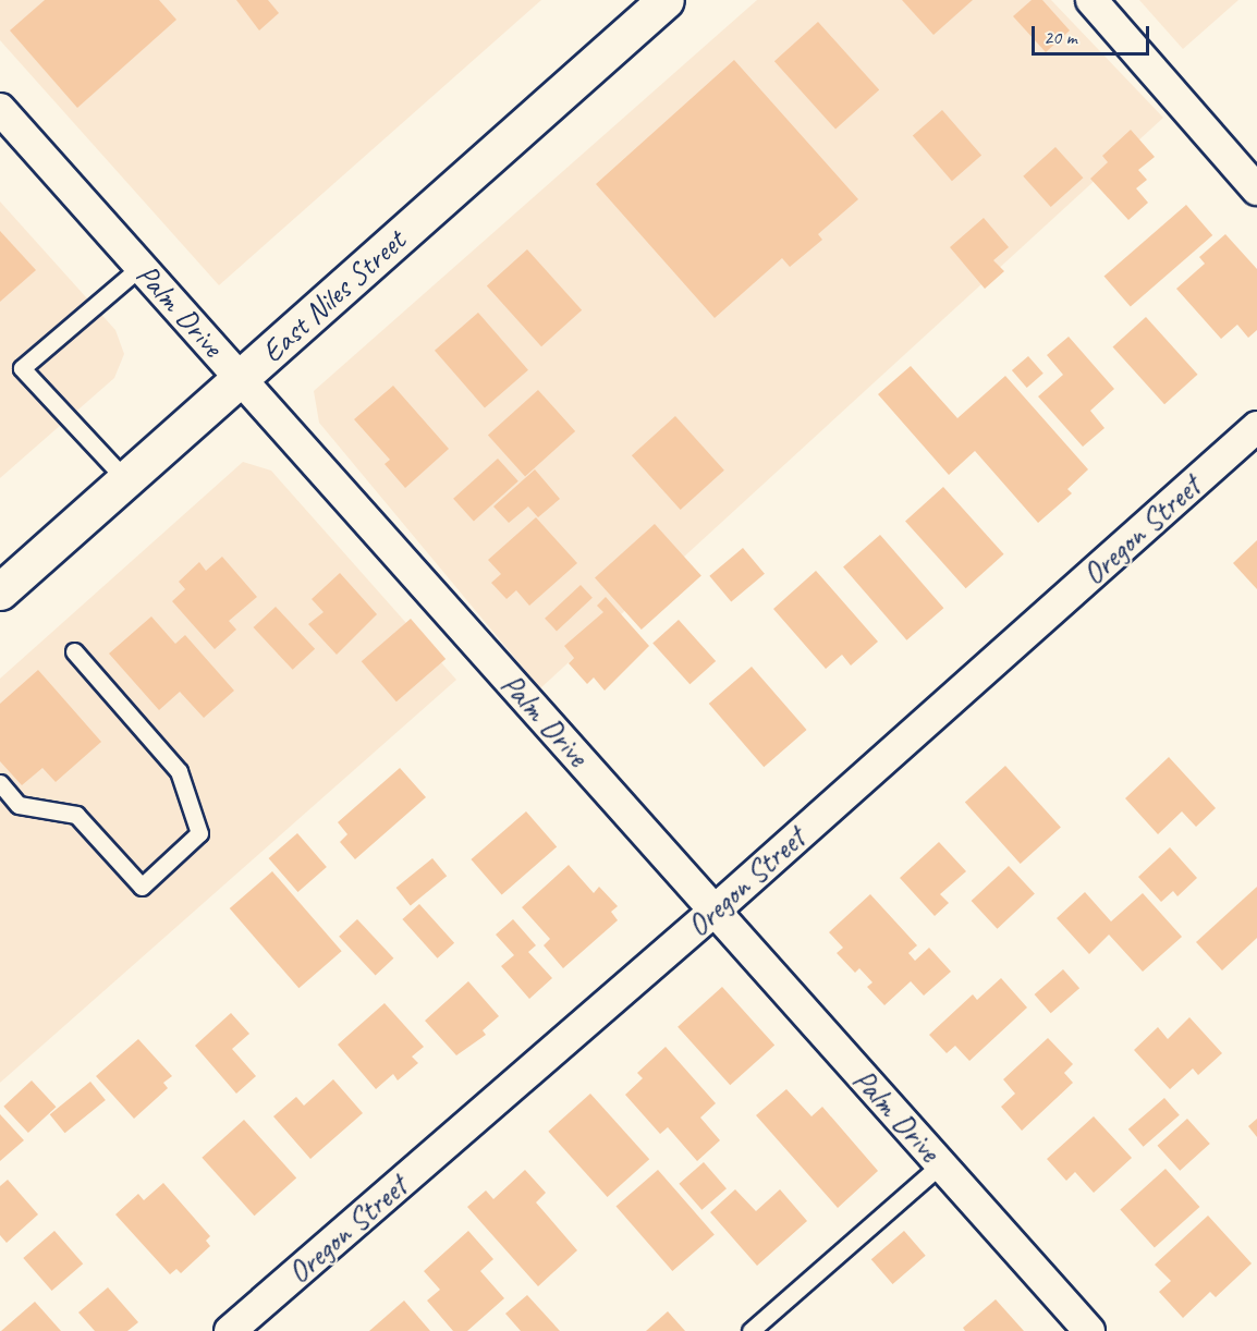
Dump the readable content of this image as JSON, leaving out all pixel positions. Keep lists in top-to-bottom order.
{
  "streets": {
    "main road": ["East Niles Street"],
    "street": ["Palm Drive", "Oregon Street"]
  },
  "crossings": [
    ["East Niles Street", "Palm Drive"],
    ["Palm Drive", "Oregon Street"]
  ],
  "scale_bar": "20 m"
}
